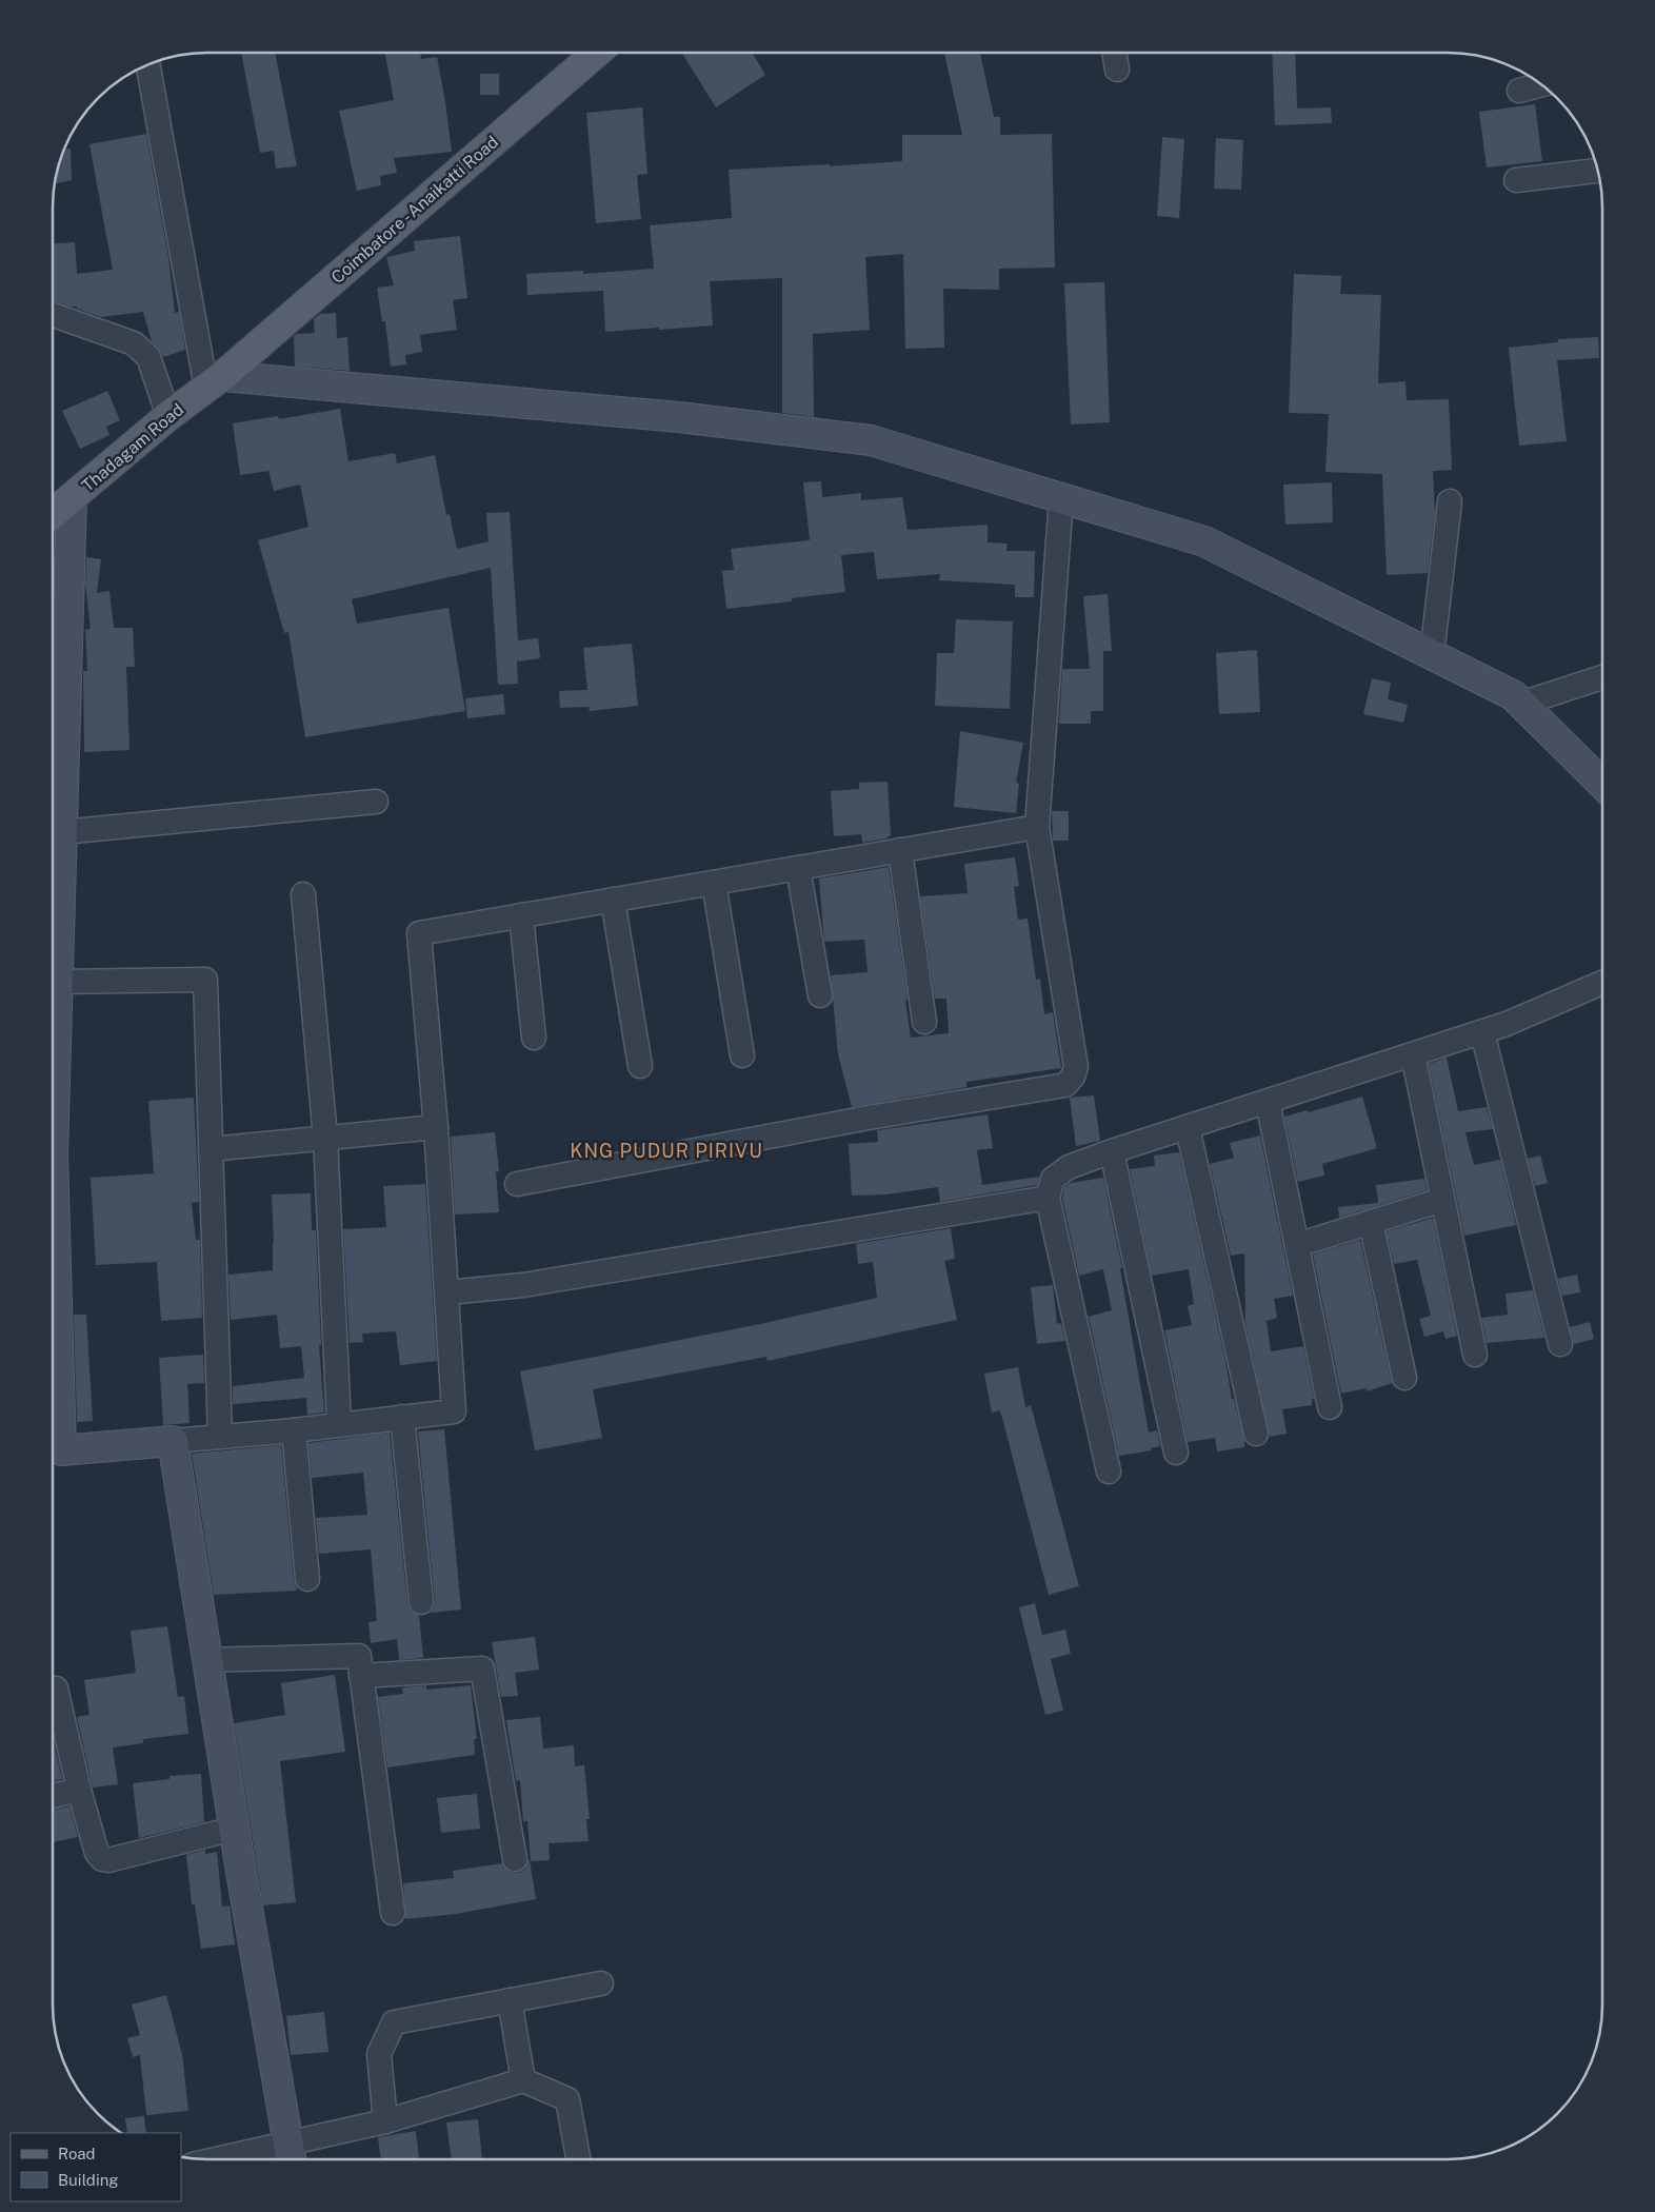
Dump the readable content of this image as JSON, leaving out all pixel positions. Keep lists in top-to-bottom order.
{
  "streets": {
    "main road": ["Coimbatore - Anaikatti Road", "Thadagam Road"]
  },
  "crossings": [
    ["Coimbatore - Anaikatti Road", "Thadagam Road"]
  ],
  "districts": ["KNG PUDUR PIRIVU"],
  "legend": ["Road", "Building"]
}
